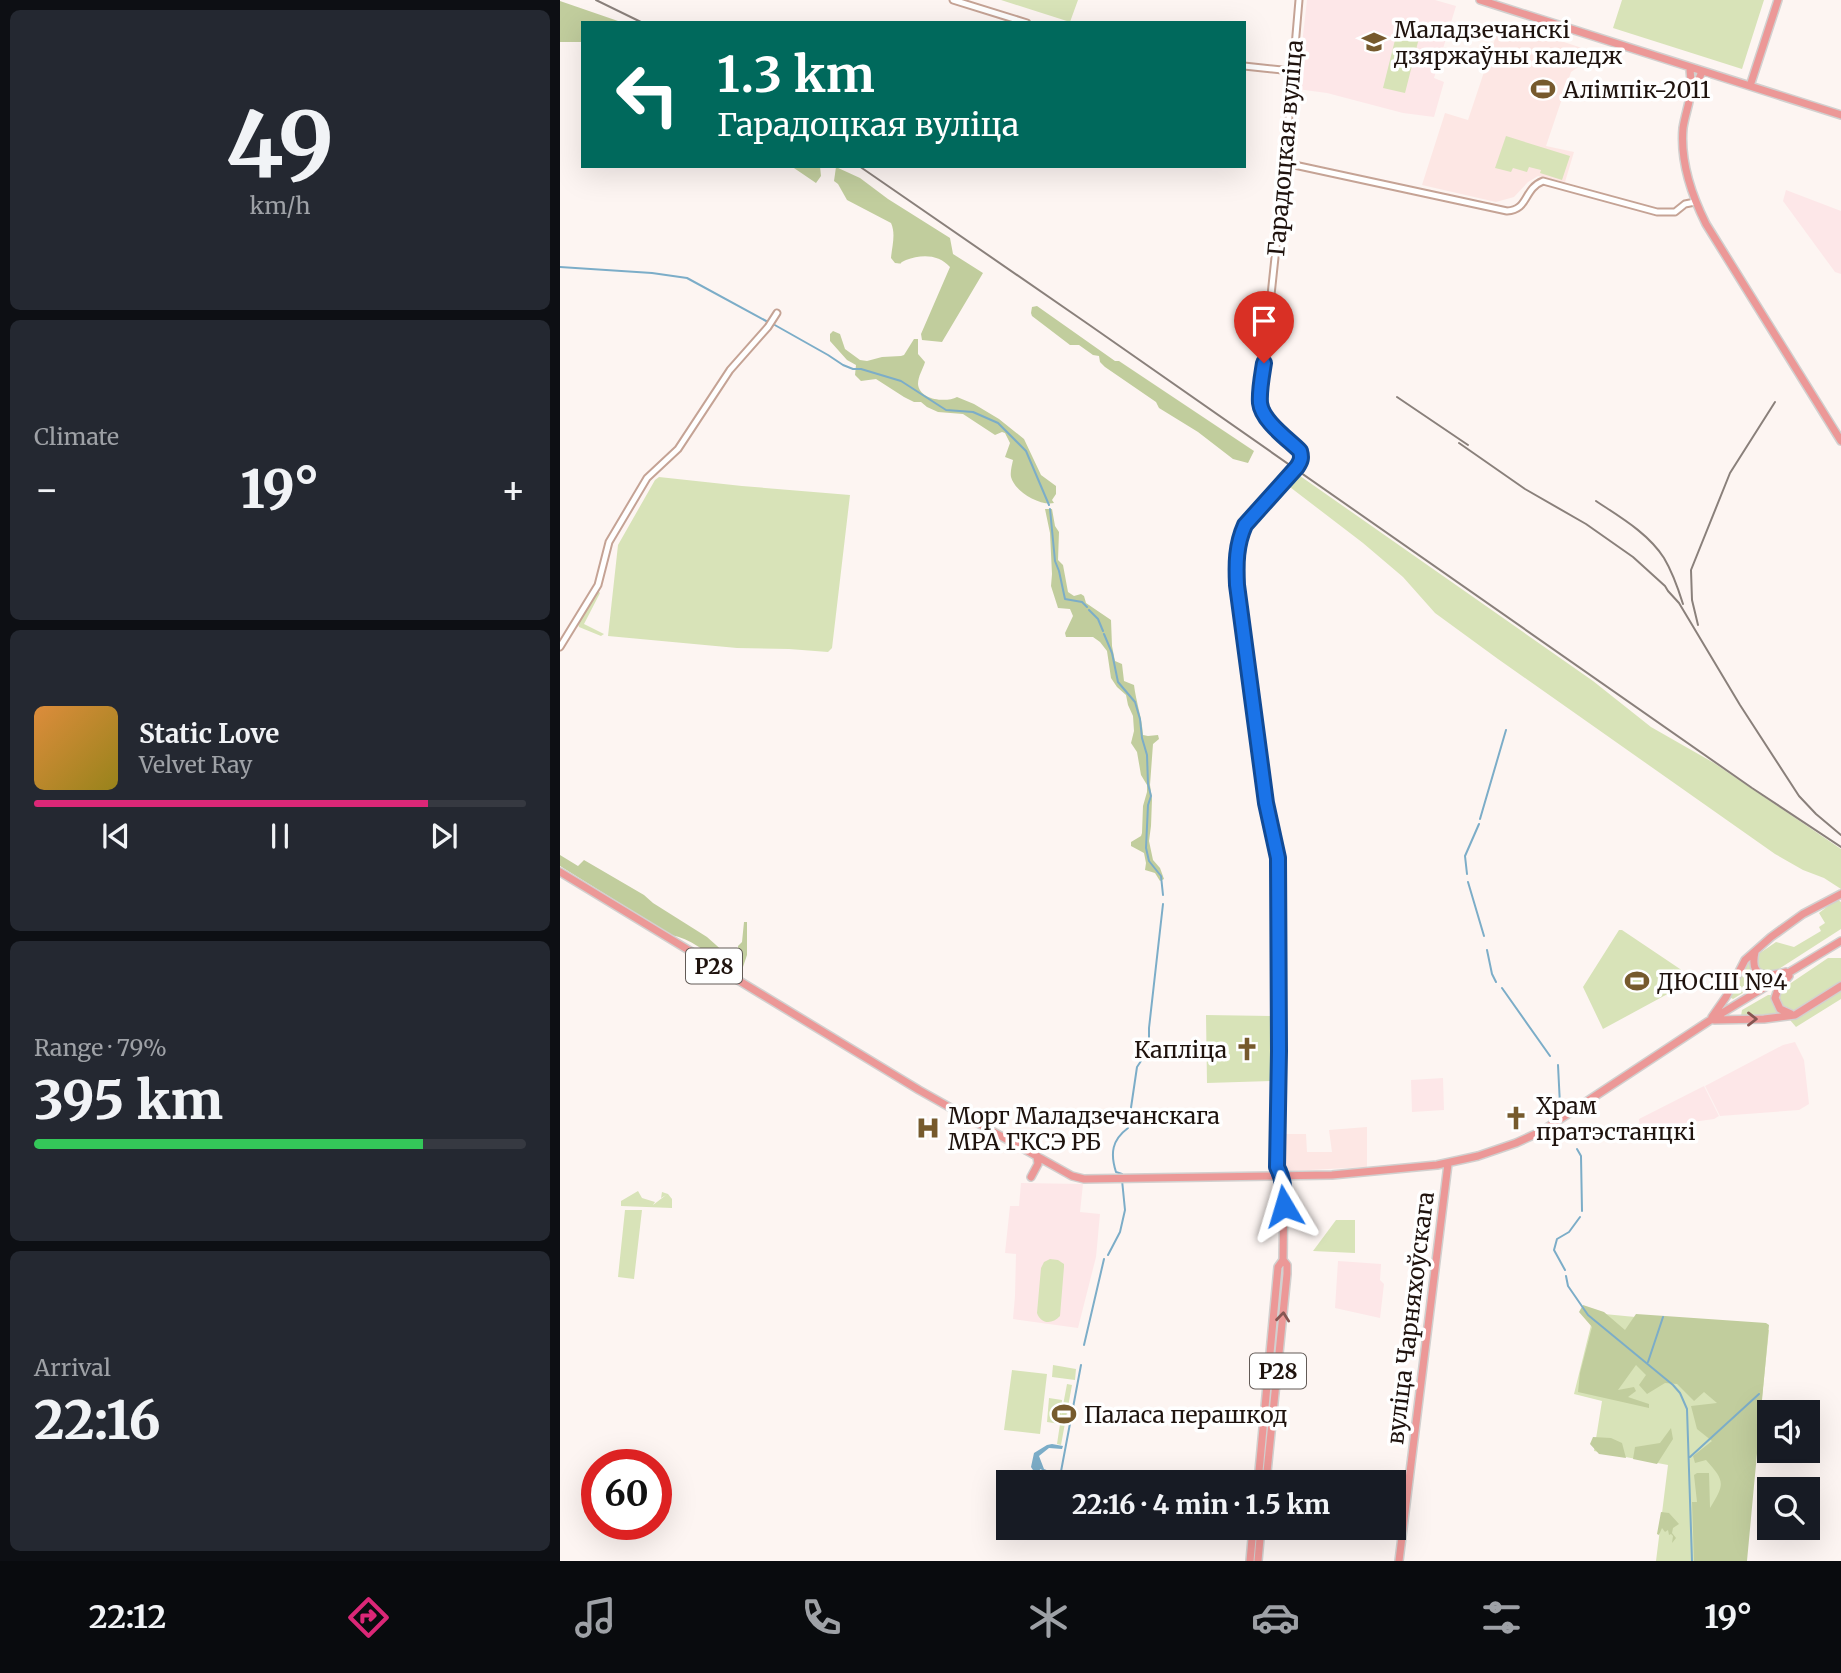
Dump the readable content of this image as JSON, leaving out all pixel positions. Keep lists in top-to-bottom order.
{
  "streets": {
    "main road": ["Р28", "вуліца Чарняхоўскага"],
    "street": ["Гарадоцкая вуліца"]
  },
  "crossings": [
    ["Гарадоцкая вуліца", "Р28"]
  ],
  "places": {
    "school or university": ["Маладзечанскі дзяржаўны каледж"],
    "sports": ["Алімпік-2011", "ДЮСШ №4", "Паласа перашкод"],
    "church": ["Капліца", "Храм пратэстанцкі"],
    "hospital": ["Морг Маладзечанскага МРА ГКСЭ РБ"]
  },
  "page": {
    "tile": [
      ["49", "km/h"],
      "Climate",
      ["Range · 79%", "395 km"],
      ["Arrival", "22:16"]
    ],
    "turn": ["1.3 km", "Гарадоцкая вуліца"],
    "heat": ["−", "19°", "+"],
    "song": ["Static Love", "Velvet Ray"],
    "limit": "60",
    "trip": "22:16 · 4 min · 1.5 km",
    "tabs": ["22:12", "19°"]
  }
}
